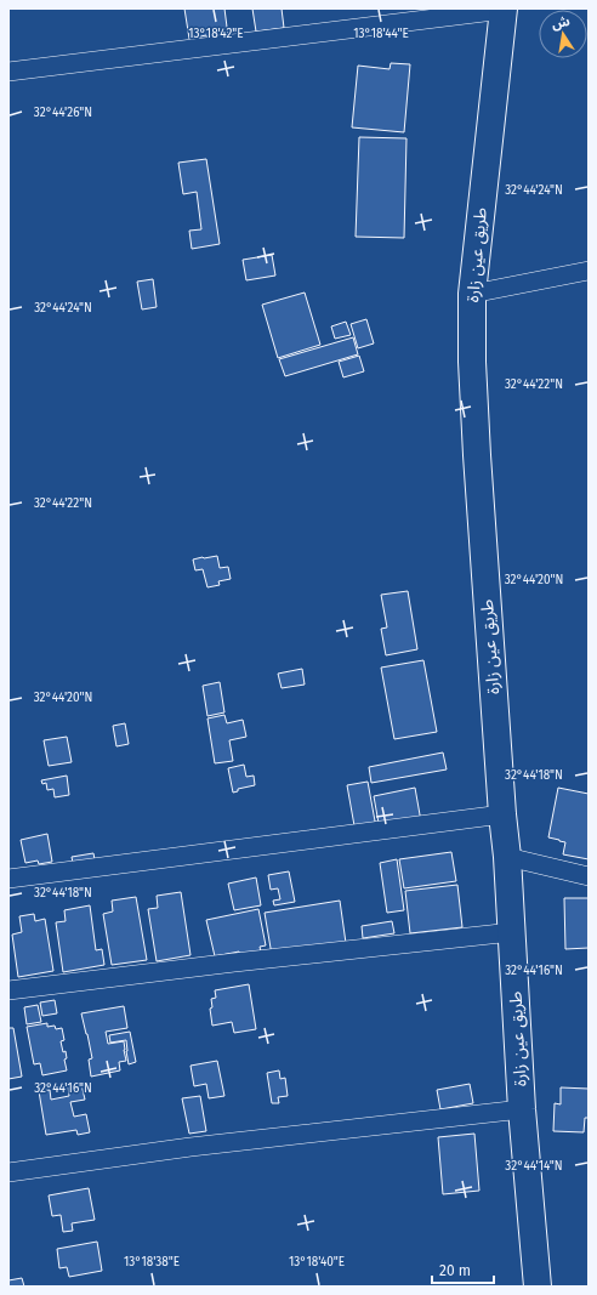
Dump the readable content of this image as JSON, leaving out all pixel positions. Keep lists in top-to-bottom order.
{
  "streets": {
    "main road": ["طريق عين زارة"]
  },
  "scale_bar": "20 m",
  "north": "top",
  "coordinates": [
    "13°18'42\"E",
    "13°18'44\"E",
    "32°44'26\"N",
    "32°44'24\"N",
    "32°44'22\"N",
    "32°44'20\"N",
    "32°44'18\"N",
    "32°44'16\"N",
    "32°44'14\"N",
    "13°18'38\"E",
    "13°18'40\"E"
  ]
}
